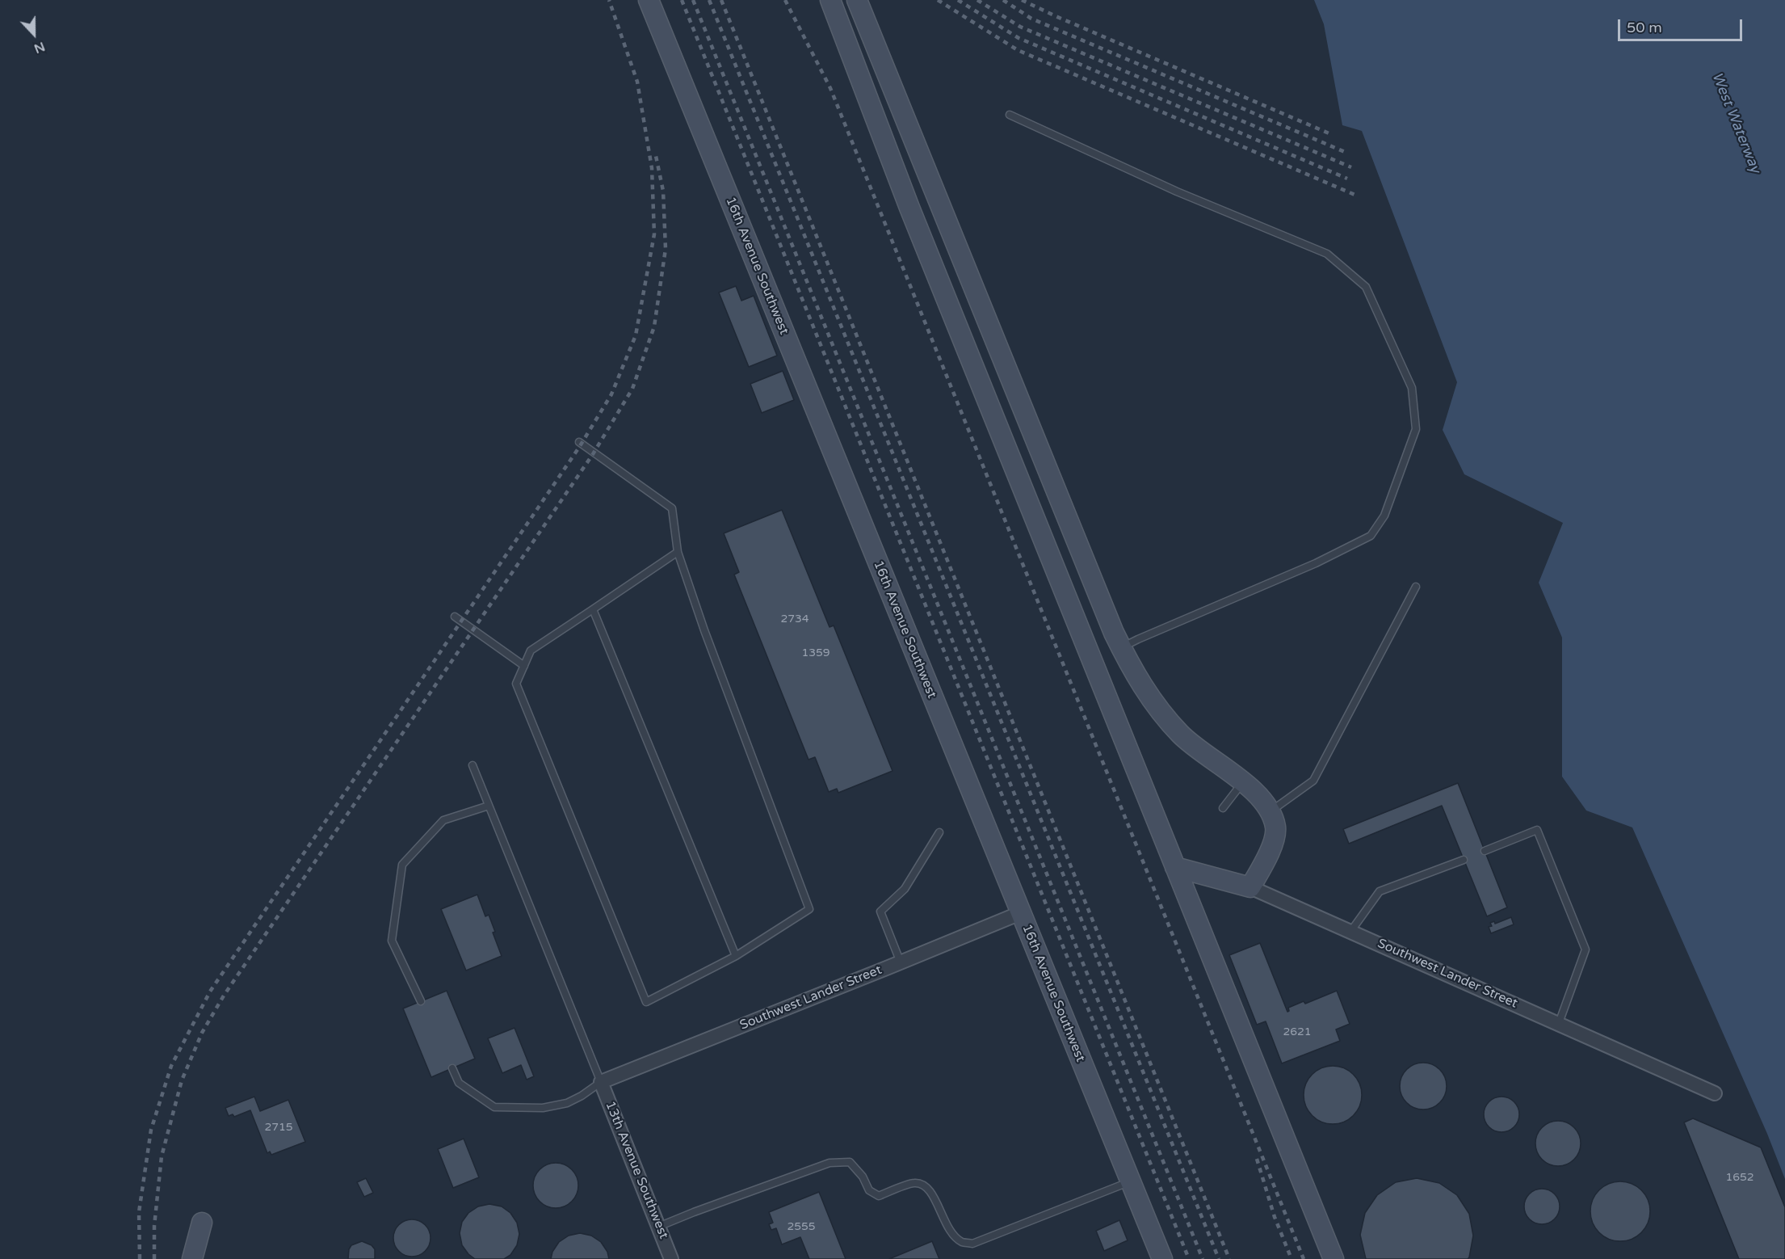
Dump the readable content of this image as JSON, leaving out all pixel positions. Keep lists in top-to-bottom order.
{
  "streets": {
    "street": ["16th Avenue Southwest", "Southwest Lander Street", "13th Avenue Southwest"]
  },
  "crossings": [
    ["16th Avenue Southwest", "Southwest Lander Street"],
    ["Southwest Lander Street", "13th Avenue Southwest"]
  ],
  "water": ["West Waterway"],
  "house_numbers": [
    "2734",
    "1359",
    "2621",
    "2715",
    "1652",
    "2555"
  ],
  "scale_bar": "50 m",
  "north": "bottom"
}
